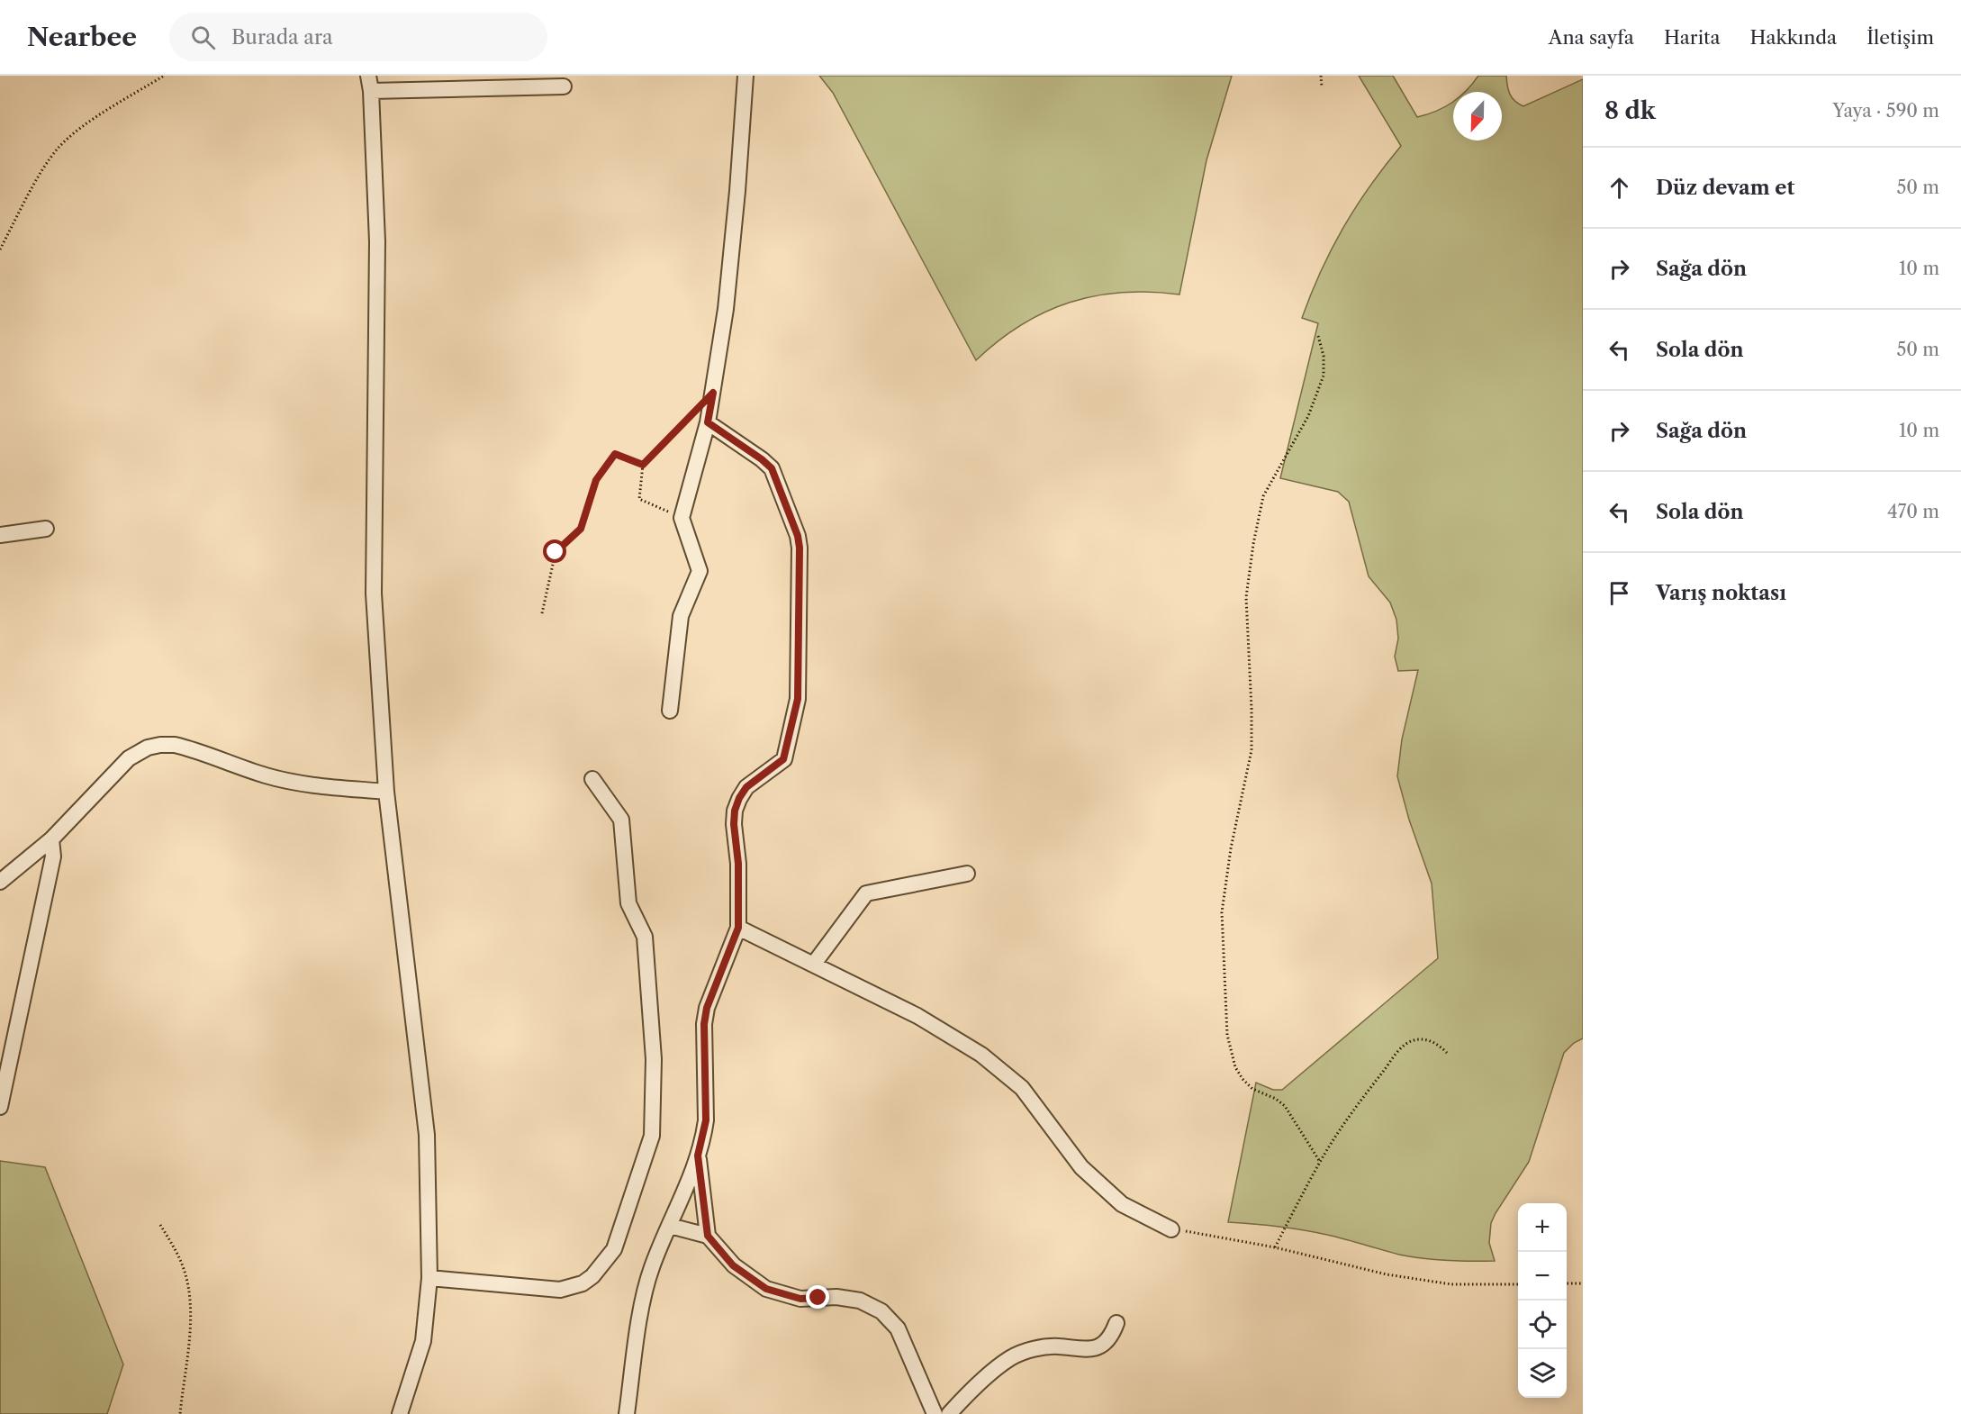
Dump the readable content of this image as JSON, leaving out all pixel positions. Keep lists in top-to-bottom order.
{
  "north": "bottom",
  "page": {
    "header": "Nearbee",
    "search": "Burada ara",
    "nav": [
      "Ana sayfa",
      "Harita",
      "Hakkında",
      "İletişim"
    ],
    "heading": ["8 dk", "Yaya · 590 m"],
    "list": [
      ["Düz devam et", "50 m"],
      ["Sağa dön", "10 m"],
      ["Sola dön", "50 m"],
      ["Sağa dön", "10 m"],
      ["Sola dön", "470 m"],
      "Varış noktası"
    ],
    "map_buttons": ["+", "−"]
  }
}
